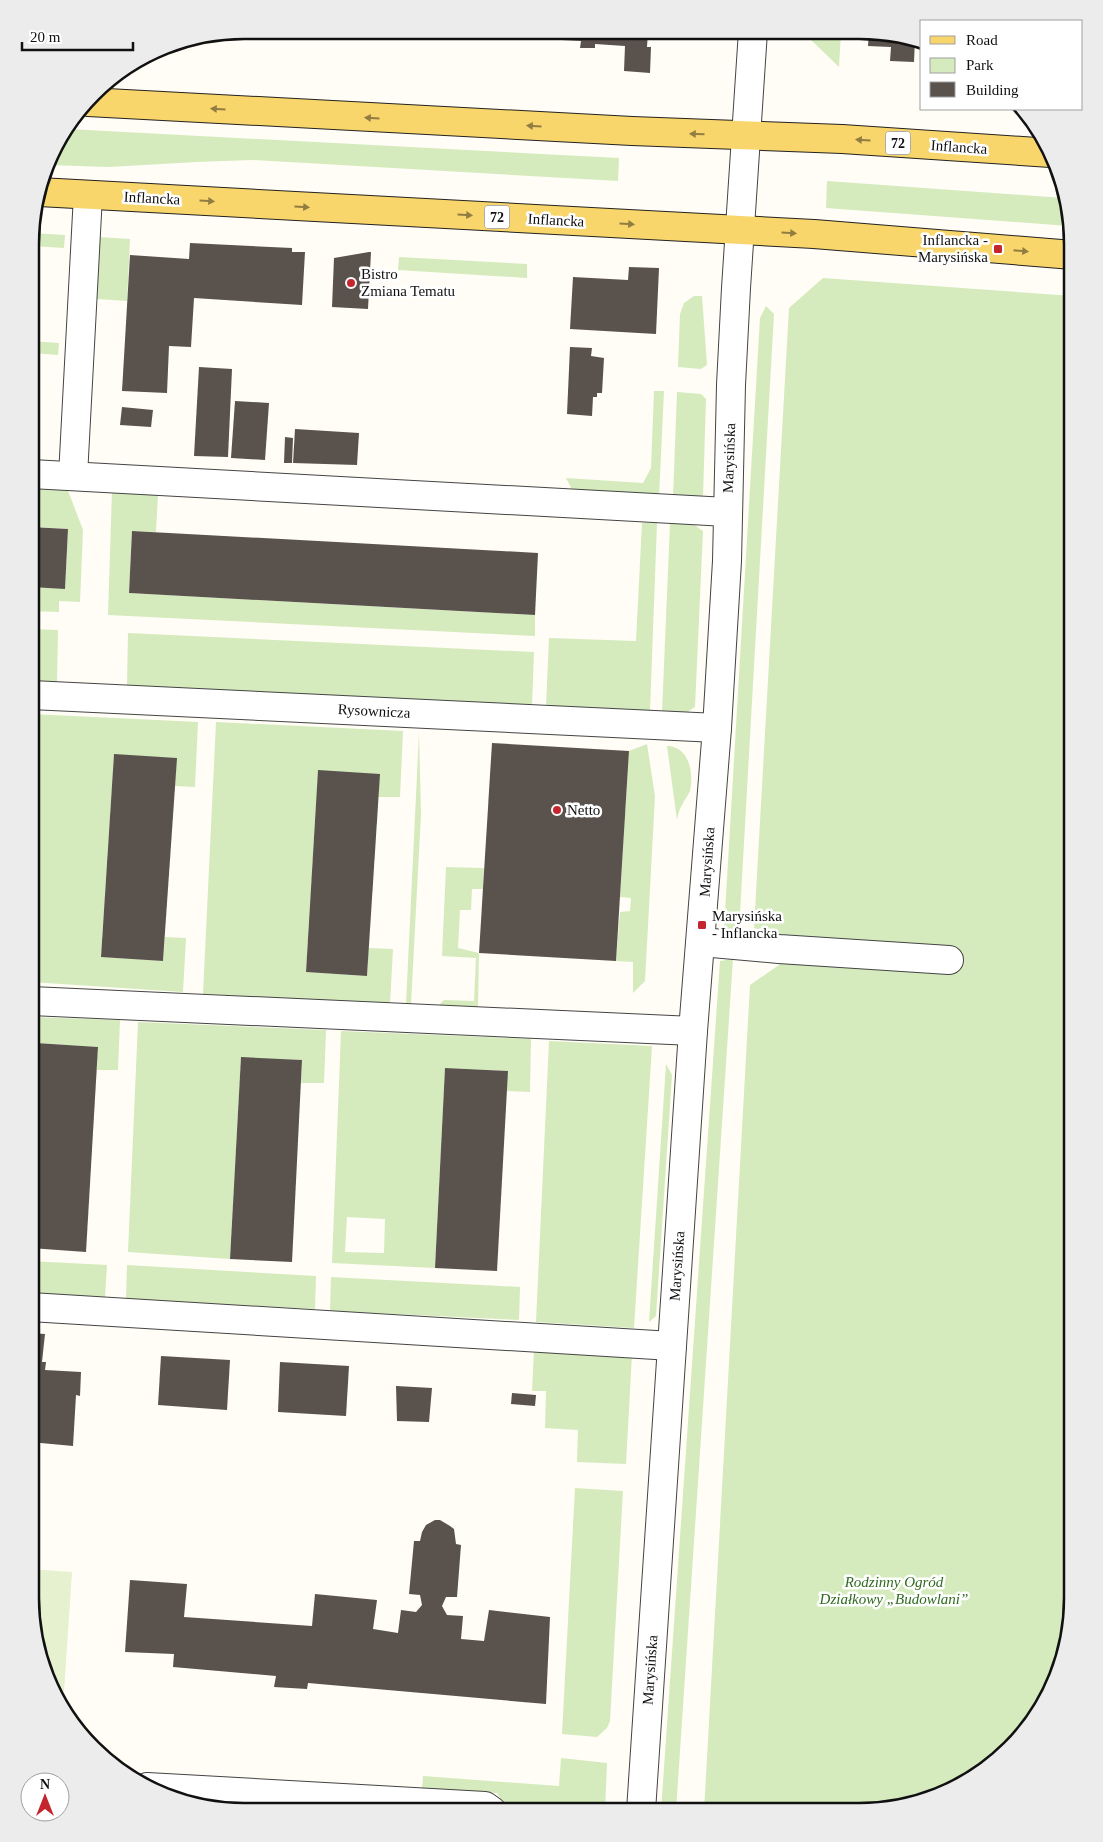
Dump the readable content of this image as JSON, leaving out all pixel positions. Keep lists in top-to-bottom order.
{
  "streets": {
    "main road": ["72", "Inflancka"],
    "street": ["Marysińska", "Rysownicza"]
  },
  "crossings": [
    ["Inflancka", "Marysińska"],
    ["Marysińska", "Rysownicza"]
  ],
  "parks": ["Rodzinny Ogród Działkowy „Budowlani”"],
  "places": {
    "transit": ["Inflancka - Marysińska", "Marysińska - Inflancka"],
    "other": ["Bistro Zmiana Tematu", "Netto"]
  },
  "legend": ["Road", "Park", "Building"],
  "scale_bar": "20 m",
  "north": "top"
}
